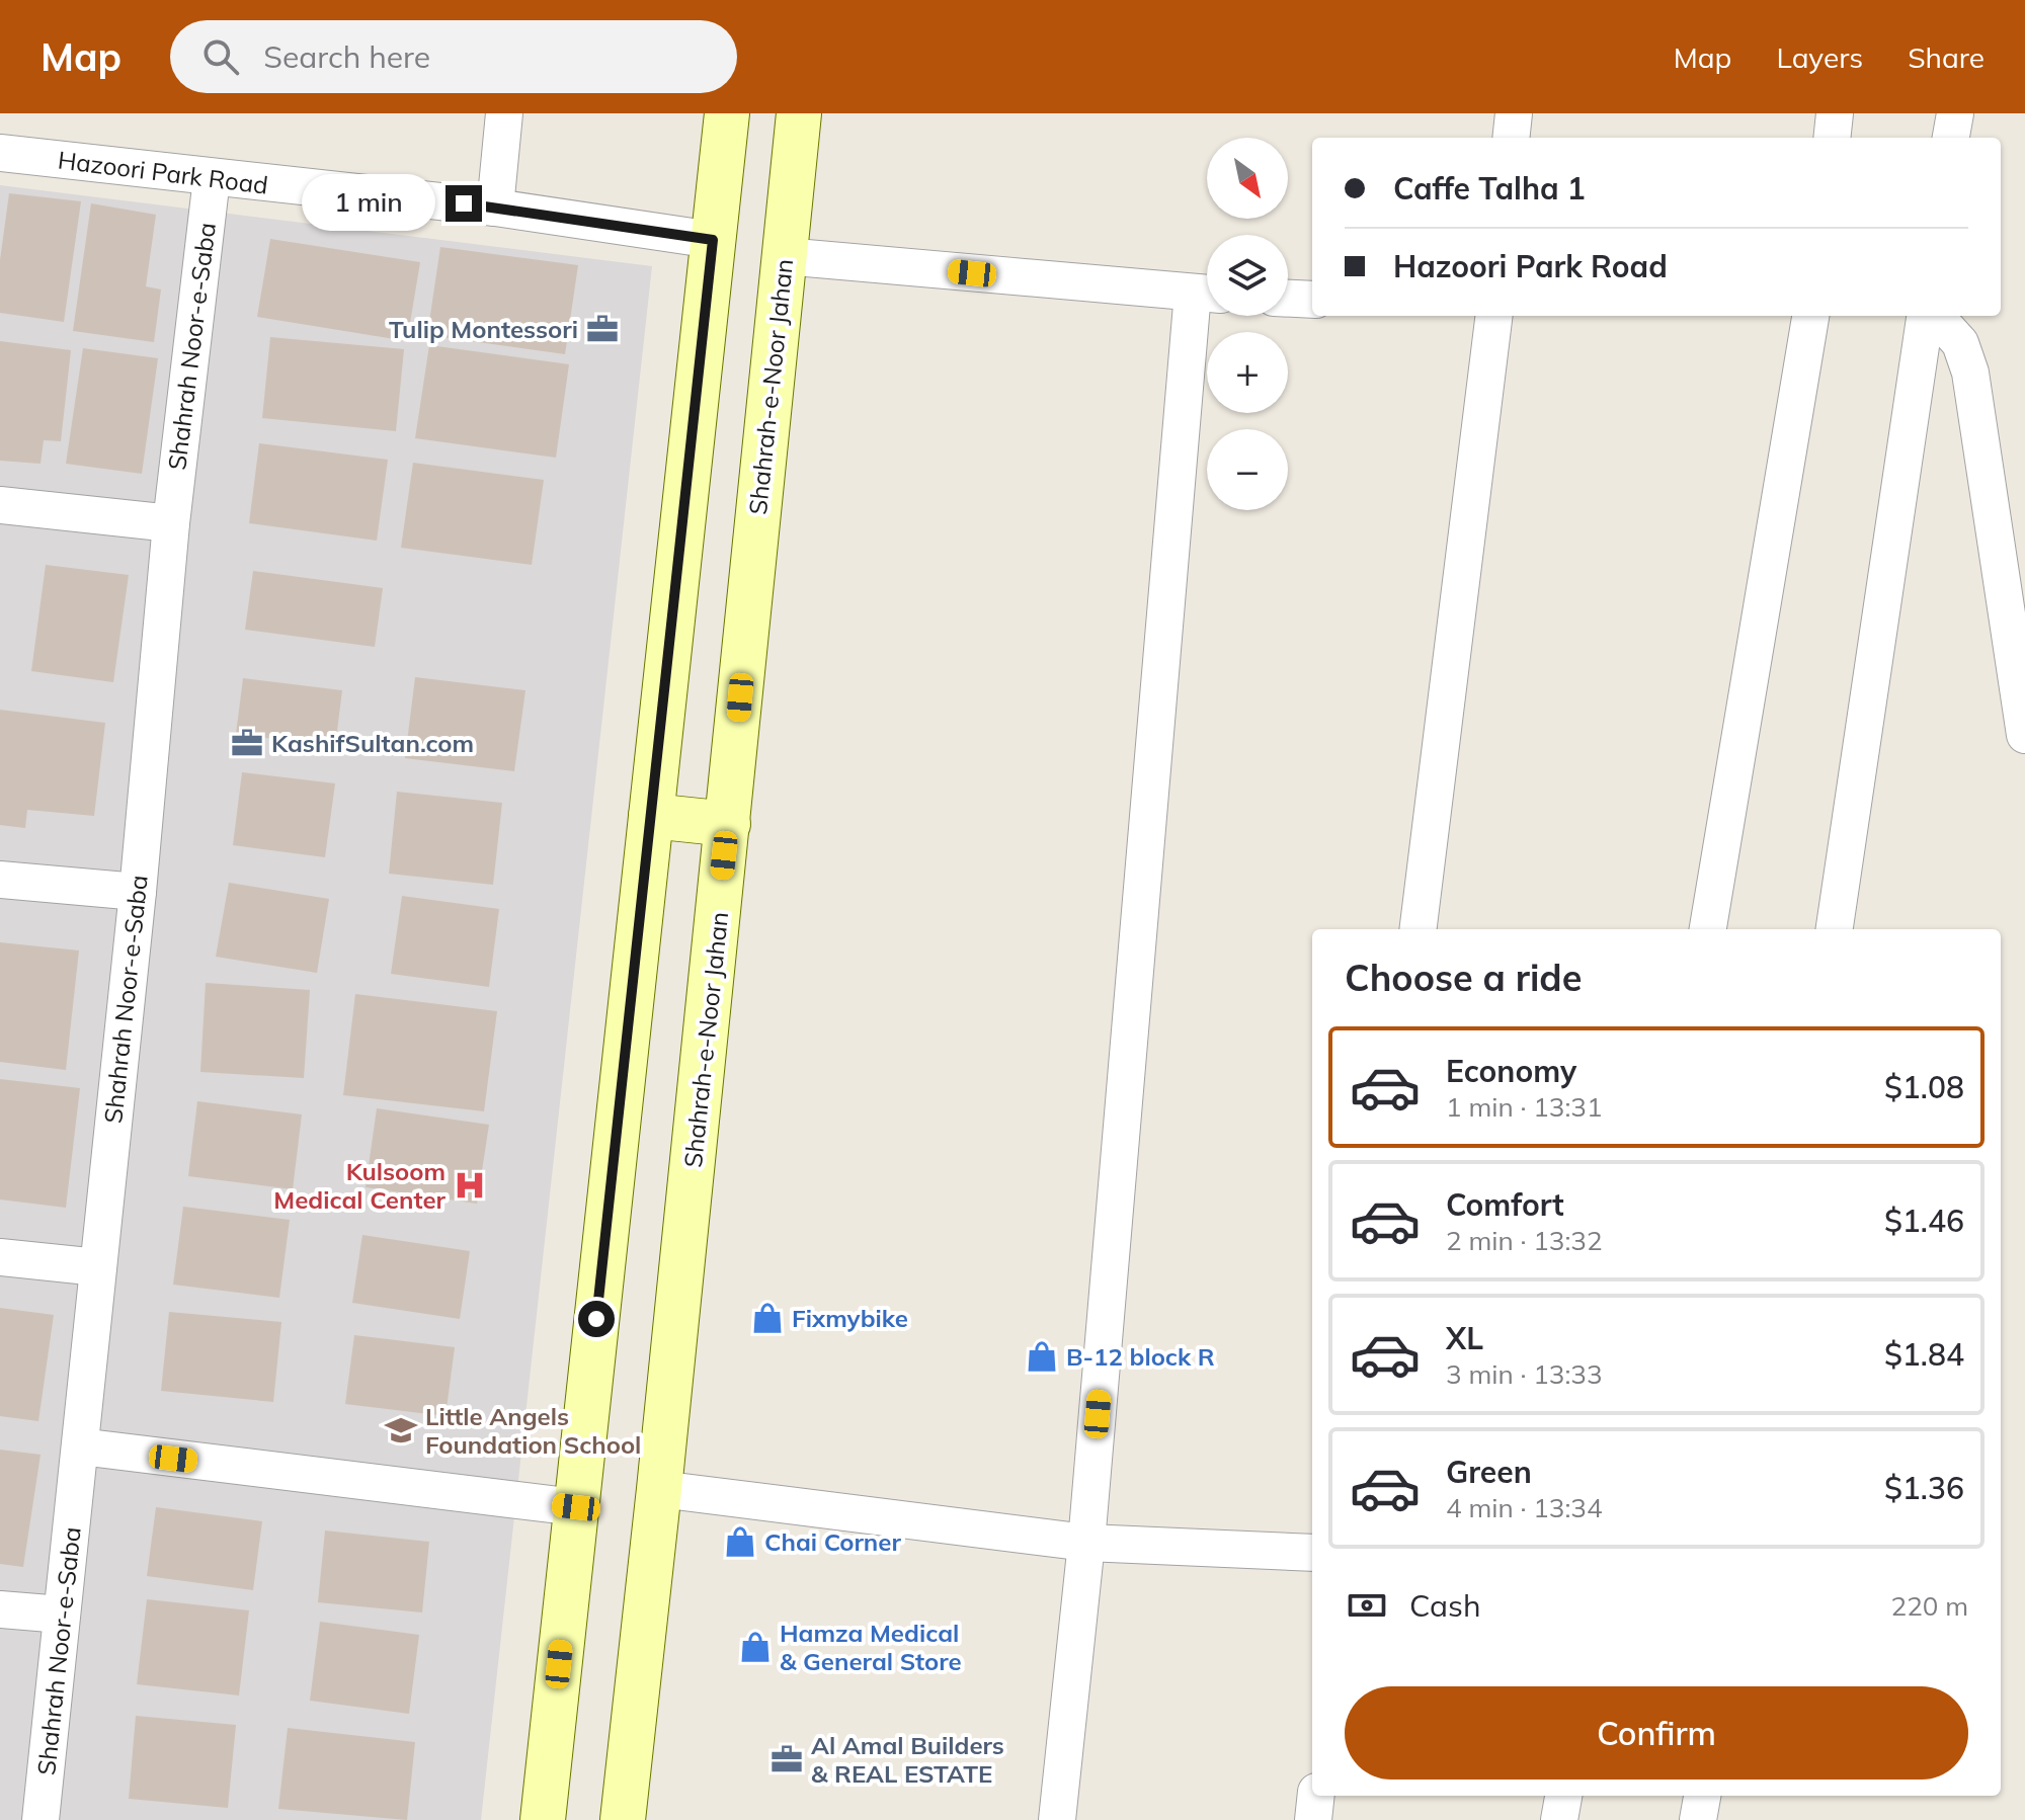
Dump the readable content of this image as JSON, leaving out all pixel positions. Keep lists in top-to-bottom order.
{
  "streets": {
    "main road": ["Shahrah-e-Noor Jahan"],
    "street": ["Hazoori Park Road", "Shahrah Noor-e-Saba"]
  },
  "crossings": [
    ["Hazoori Park Road", "Shahrah Noor-e-Saba"]
  ],
  "places": {
    "office": ["Tulip Montessori", "KashifSultan.com", "Al Amal Builders & REAL ESTATE"],
    "hospital": ["Kulsoom Medical Center"],
    "shop": [
      "Fixmybike",
      "B-12 block R",
      "Chai Corner",
      "Hamza Medical & General Store"
    ],
    "school or university": ["Little Angels Foundation School"]
  },
  "north": "bottom right",
  "page": {
    "header": "Map",
    "search": "Search here",
    "nav": ["Map", "Layers", "Share"],
    "map_buttons": ["+", "−"],
    "banner": ["Caffe Talha 1", "Hazoori Park Road"],
    "bubble": "1 min",
    "heading": "Choose a ride",
    "list": [
      {
        "name": "Economy",
        "note": "1 min · 13:31",
        "value": "$1.08"
      },
      {
        "name": "Comfort",
        "note": "2 min · 13:32",
        "value": "$1.46"
      },
      {
        "name": "XL",
        "note": "3 min · 13:33",
        "value": "$1.84"
      },
      {
        "name": "Green",
        "note": "4 min · 13:34",
        "value": "$1.36"
      }
    ],
    "pay": ["Cash", "220 m"],
    "buttons": "Confirm"
  }
}
